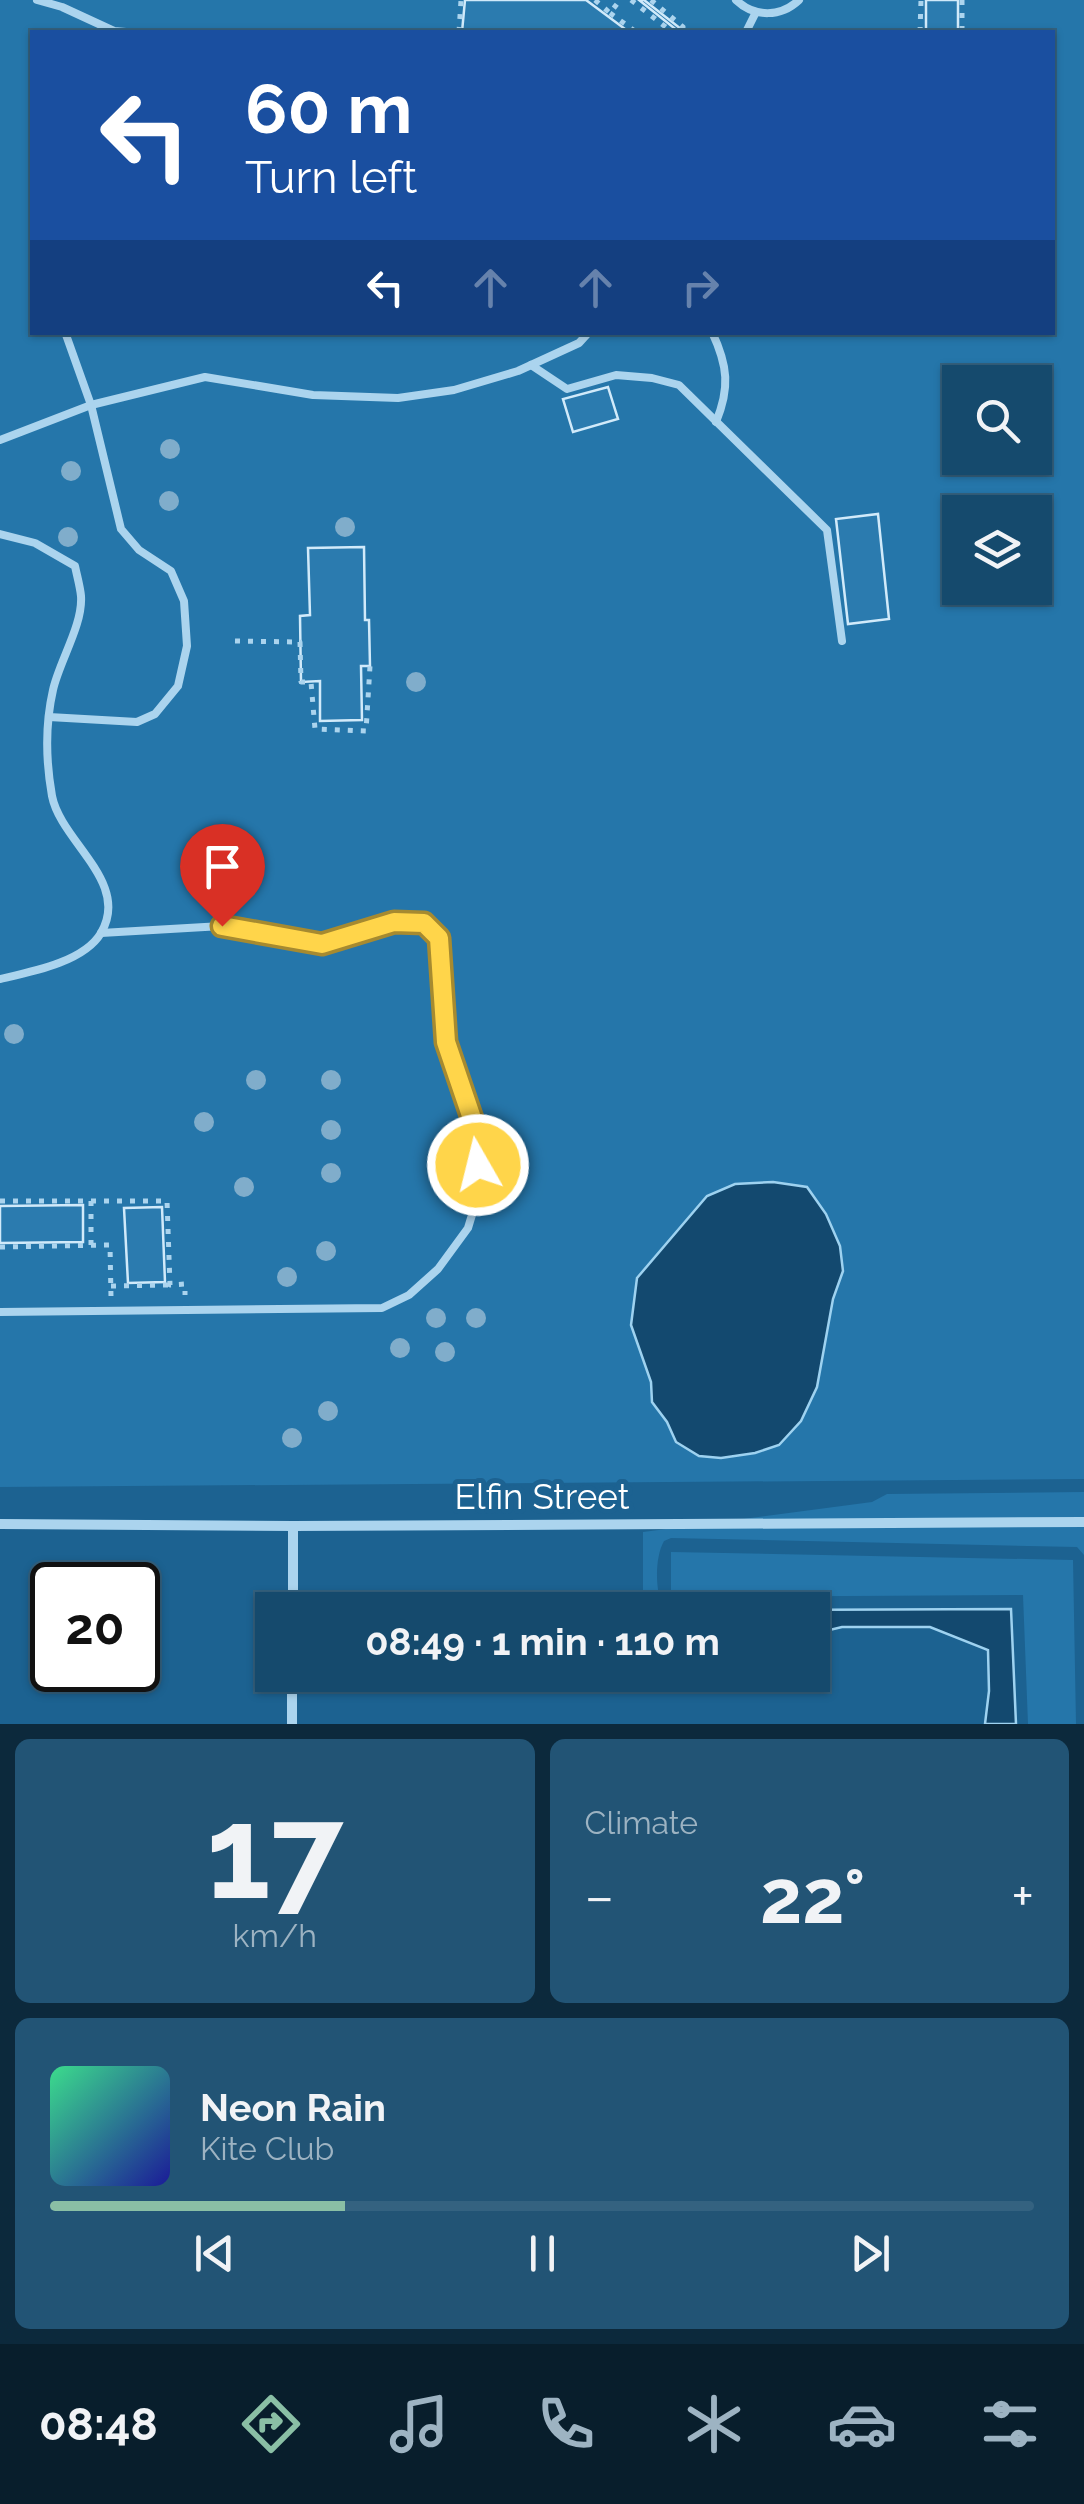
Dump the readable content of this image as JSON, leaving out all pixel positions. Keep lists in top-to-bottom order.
{
  "streets": {
    "street": ["Elfin Street"]
  },
  "page": {
    "turn": ["60 m", "Turn left"],
    "limit": "20",
    "trip": "08:49 · 1 min · 110 m",
    "tile": [
      ["17", "km/h"],
      "Climate"
    ],
    "heat": ["−", "22°", "+"],
    "song": ["Neon Rain", "Kite Club"],
    "tabs": "08:48"
  }
}
